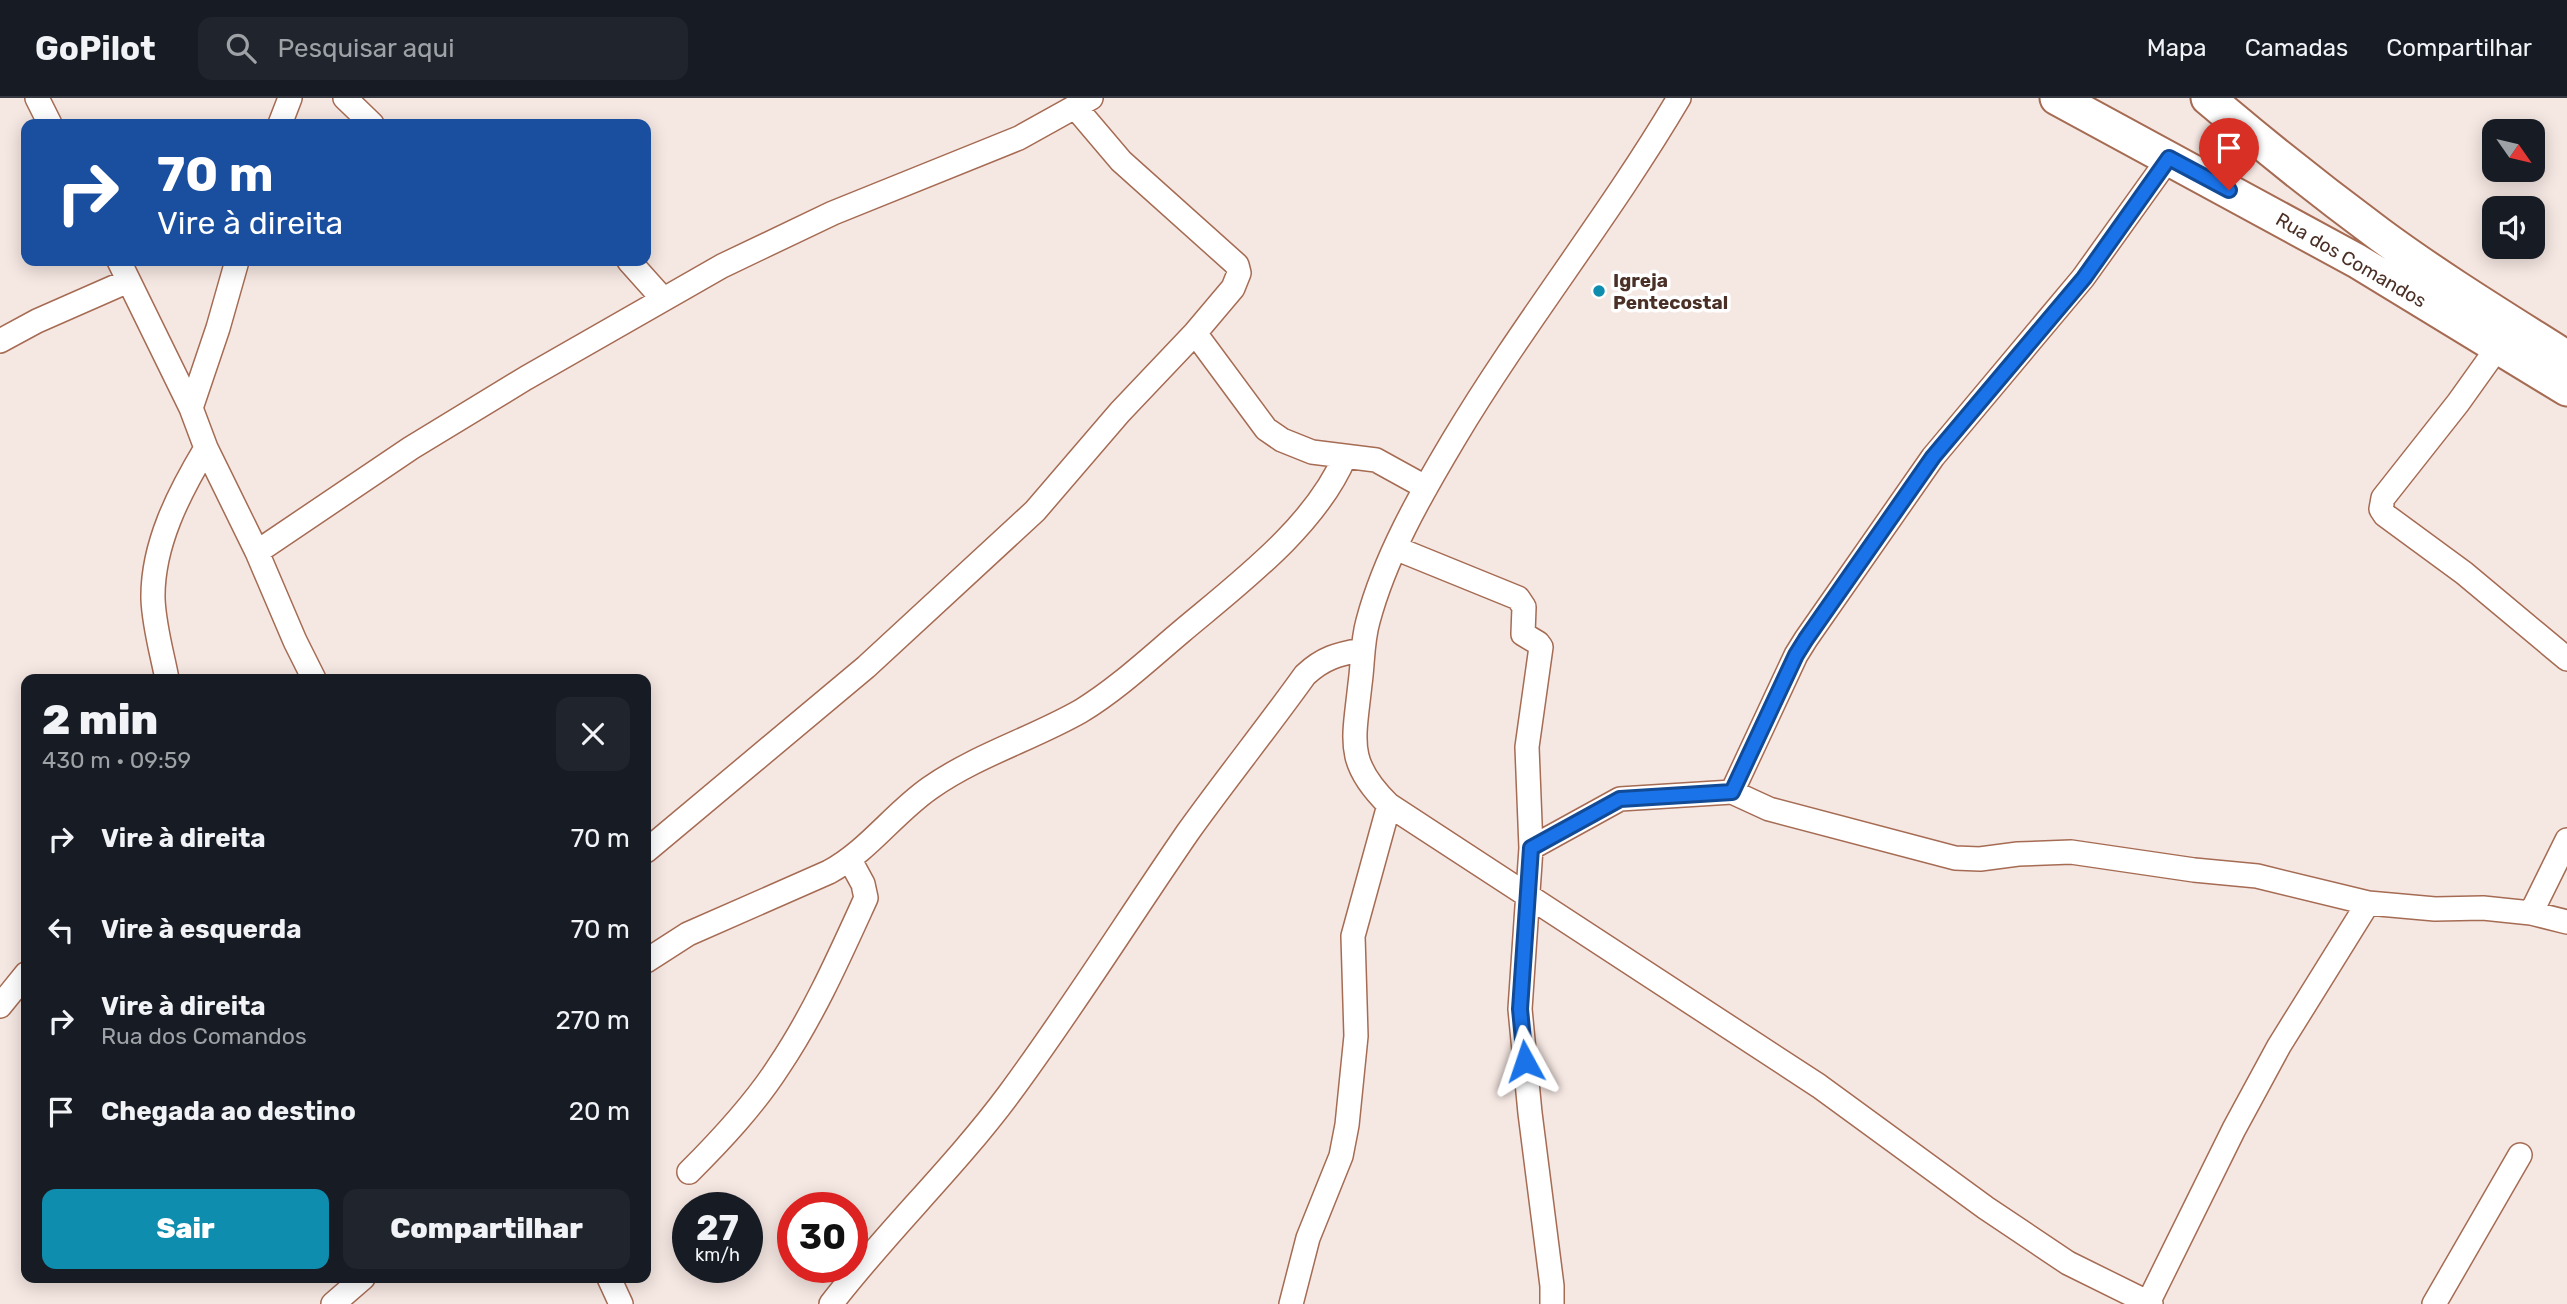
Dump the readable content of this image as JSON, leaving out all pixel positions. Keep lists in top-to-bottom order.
{
  "streets": {
    "main road": ["Rua dos Comandos"]
  },
  "places": ["Igreja Pentecostal"],
  "north": "bottom right",
  "page": {
    "header": "GoPilot",
    "search": "Pesquisar aqui",
    "nav": ["Mapa", "Camadas", "Compartilhar"],
    "turn": ["70 m", "Vire à direita"],
    "heading": ["2 min", "430 m · 09:59"],
    "list": [
      {
        "name": "Vire à direita",
        "value": "70 m"
      },
      {
        "name": "Vire à esquerda",
        "value": "70 m"
      },
      {
        "name": "Vire à direita",
        "note": "Rua dos Comandos",
        "value": "270 m"
      },
      {
        "name": "Chegada ao destino",
        "value": "20 m"
      }
    ],
    "buttons": ["Sair", "Compartilhar"],
    "speed": "27 km/h",
    "limit": "30"
  }
}
